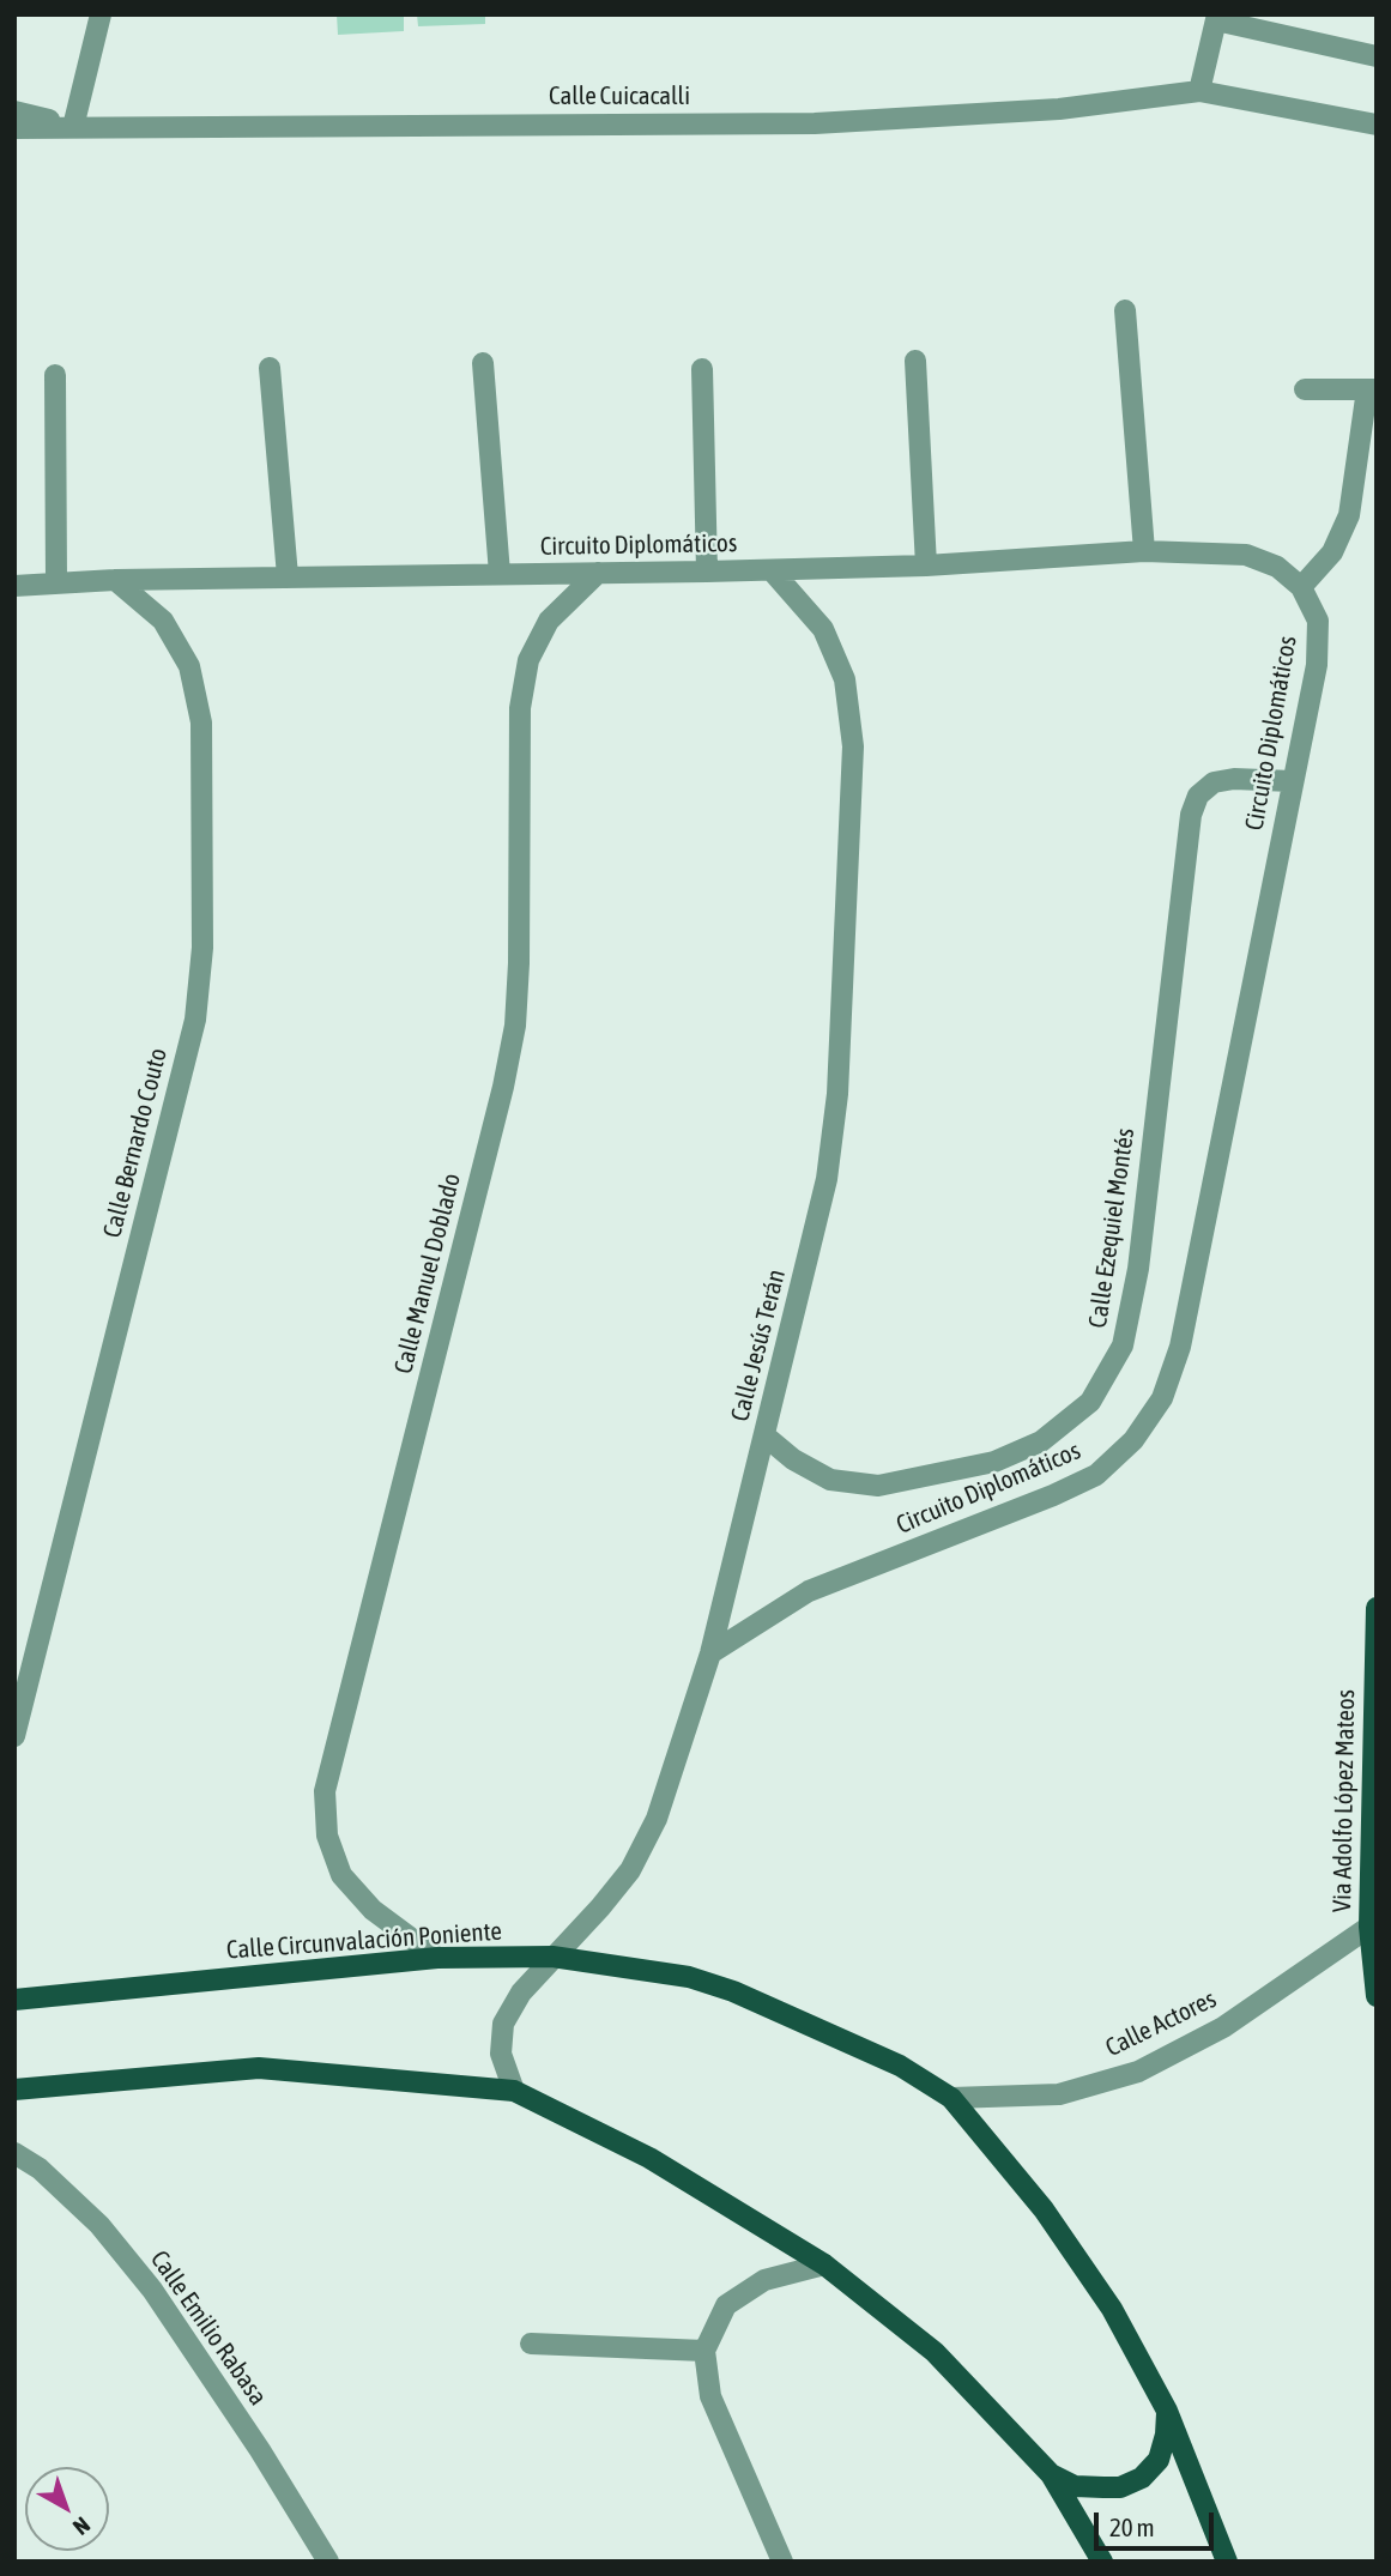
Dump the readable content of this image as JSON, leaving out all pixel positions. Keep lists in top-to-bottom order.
{
  "streets": {
    "main road": ["Via Adolfo López Mateos", "Calle Circunvalación Poniente"],
    "street": [
      "Calle Cuicacalli",
      "Circuito Diplomáticos",
      "Calle Bernardo Couto",
      "Calle Ezequiel Montés",
      "Calle Manuel Doblado",
      "Calle Jesús Terán",
      "Calle Actores",
      "Calle Emilio Rabasa"
    ]
  },
  "crossings": [
    ["Circuito Diplomáticos", "Calle Bernardo Couto"],
    ["Circuito Diplomáticos", "Calle Ezequiel Montés"],
    ["Circuito Diplomáticos", "Calle Manuel Doblado"],
    ["Circuito Diplomáticos", "Calle Jesús Terán"],
    ["Calle Ezequiel Montés", "Calle Jesús Terán"],
    ["Calle Manuel Doblado", "Calle Circunvalación Poniente"],
    ["Calle Jesús Terán", "Calle Circunvalación Poniente"],
    ["Via Adolfo López Mateos", "Calle Actores"],
    ["Calle Circunvalación Poniente", "Calle Actores"]
  ],
  "scale_bar": "20 m",
  "north": "bottom right"
}
